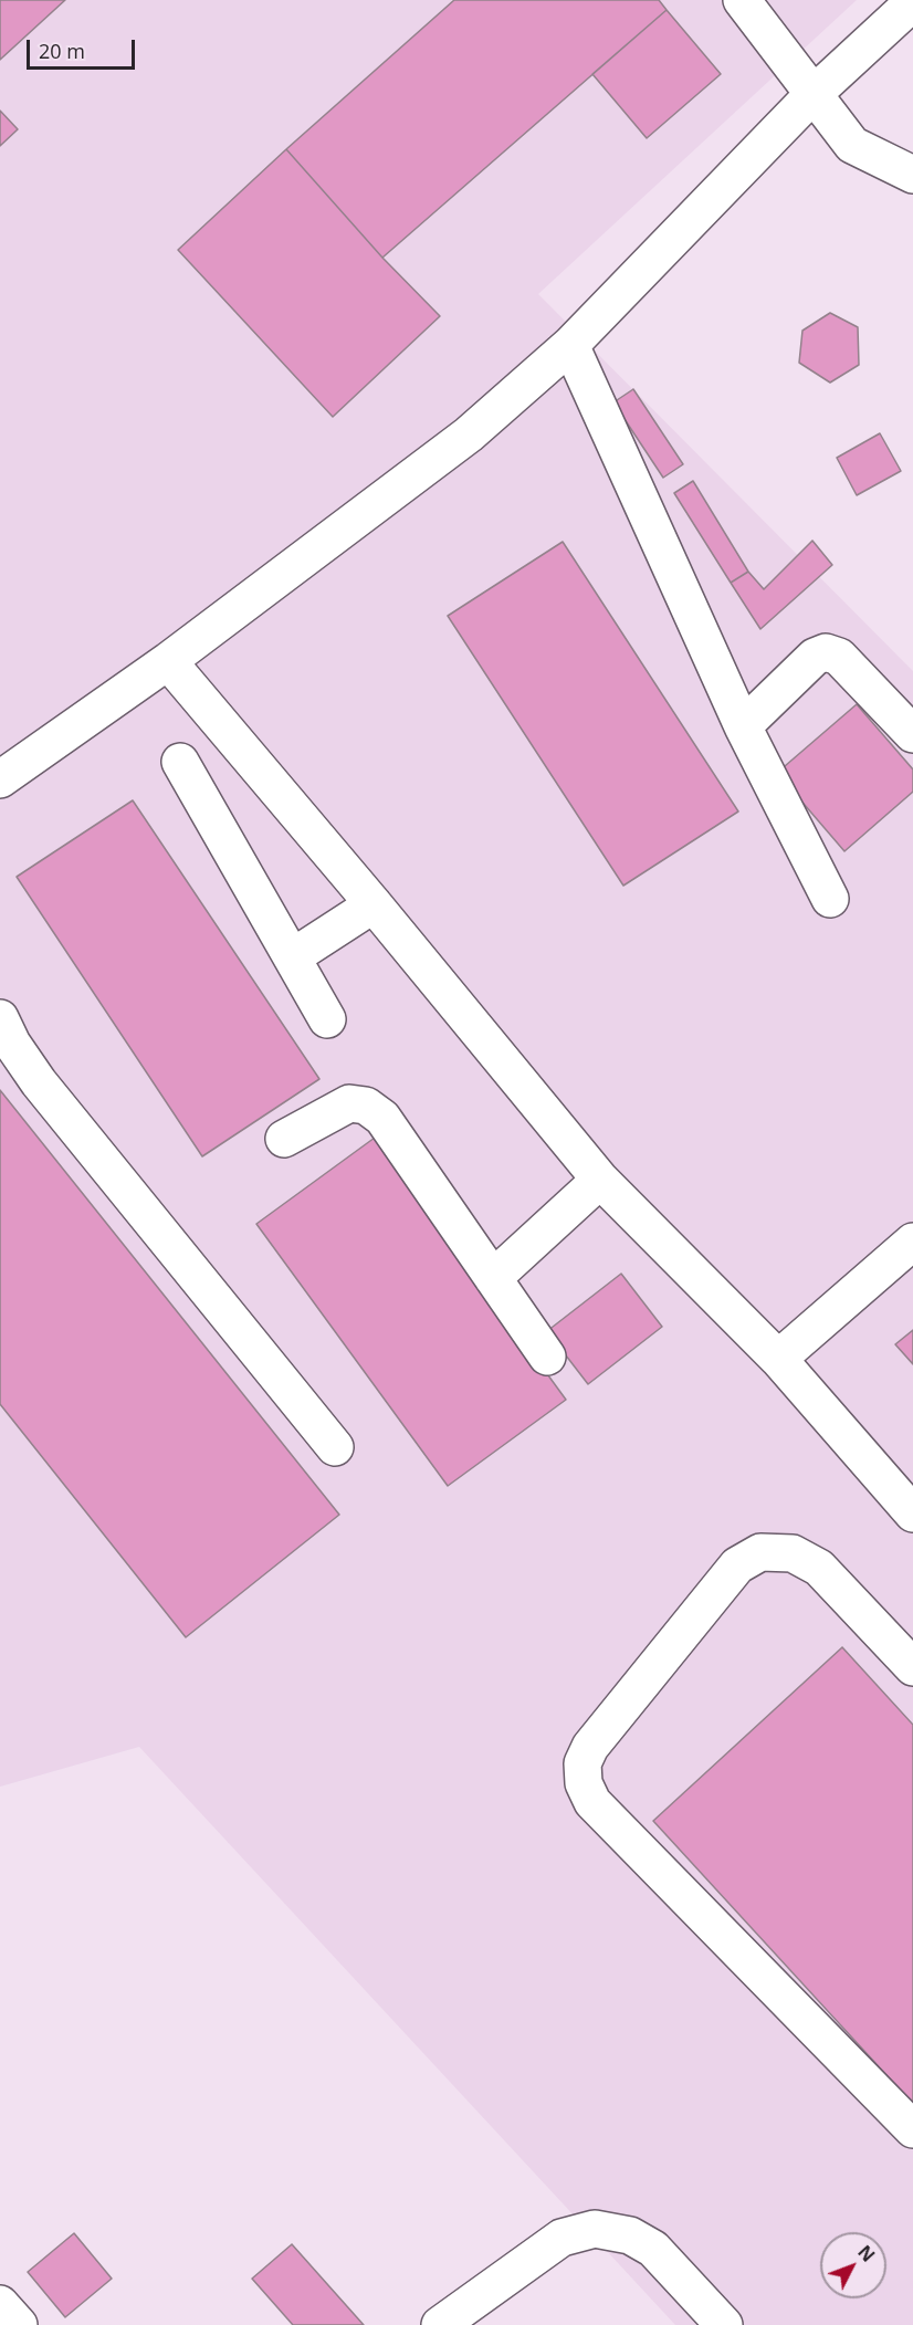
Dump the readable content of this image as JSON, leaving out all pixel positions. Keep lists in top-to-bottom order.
{
  "scale_bar": "20 m",
  "north": "top right"
}
